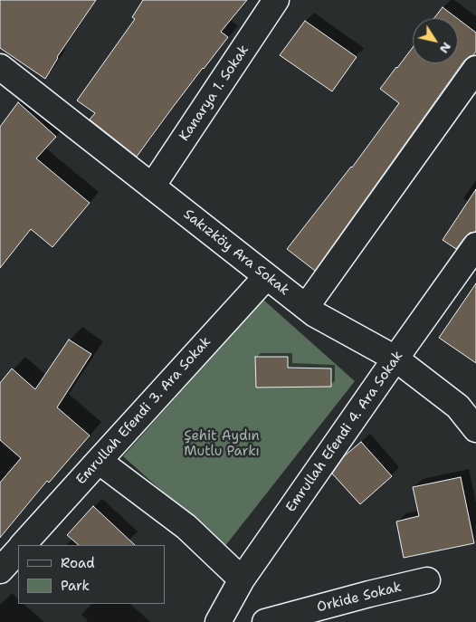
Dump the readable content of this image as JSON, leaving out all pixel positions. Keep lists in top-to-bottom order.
{
  "streets": {
    "street": [
      "Kanarya 1. Sokak",
      "Sakızköy Ara Sokak",
      "Emrullah Efendi 3. Ara Sokak",
      "Emrullah Efendi 4. Ara Sokak",
      "Orkide Sokak"
    ]
  },
  "crossings": [
    ["Kanarya 1. Sokak", "Sakızköy Ara Sokak"],
    ["Sakızköy Ara Sokak", "Emrullah Efendi 3. Ara Sokak"],
    ["Sakızköy Ara Sokak", "Emrullah Efendi 4. Ara Sokak"]
  ],
  "parks": ["Şehit Aydın Mutlu Parkı"],
  "legend": ["Road", "Park"],
  "north": "bottom right"
}
